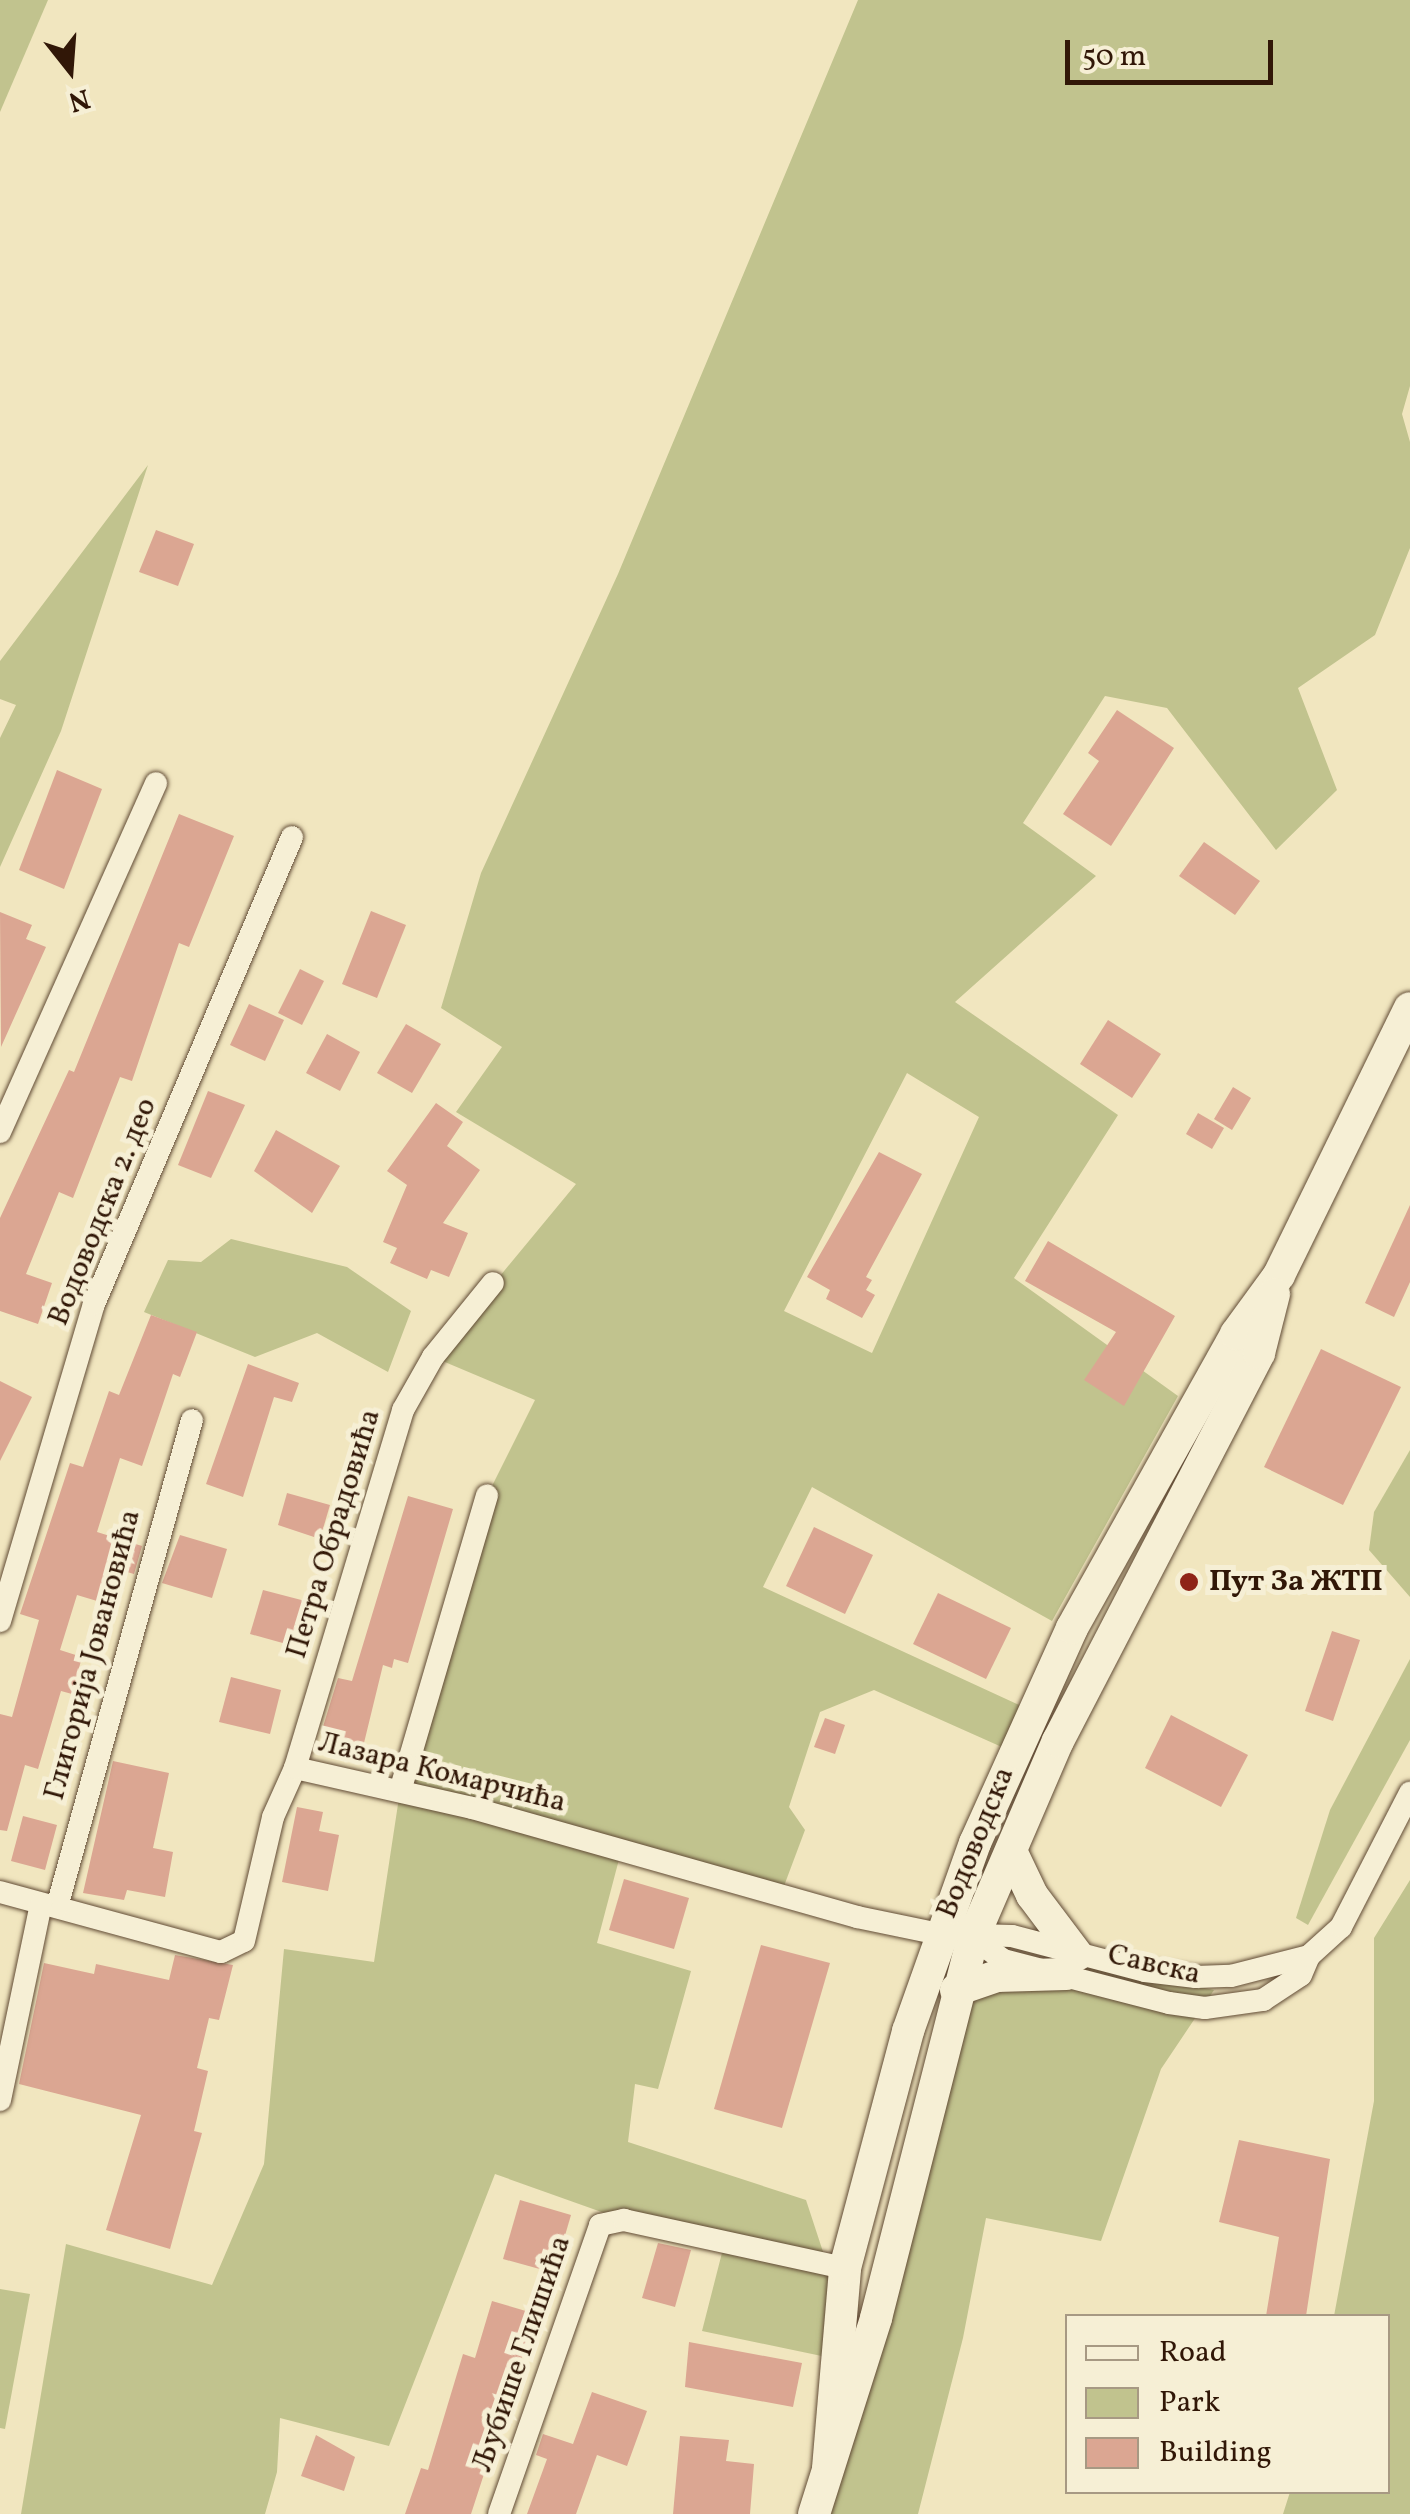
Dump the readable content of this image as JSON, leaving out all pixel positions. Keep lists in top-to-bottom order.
{
  "streets": {
    "main road": ["Водоводска"],
    "street": [
      "Водоводска 2. део",
      "Петра Обрадовића",
      "Глигорија Јовановића",
      "Лазара Комарчића",
      "Савска",
      "Љубише Глишића"
    ]
  },
  "crossings": [
    ["Петра Обрадовића", "Лазара Комарчића"],
    ["Глигорија Јовановића", "Лазара Комарчића"],
    ["Лазара Комарчића", "Водоводска"],
    ["Лазара Комарчића", "Савска"],
    ["Водоводска", "Савска"],
    ["Водоводска", "Љубише Глишића"]
  ],
  "places": ["Пут За ЖТП"],
  "legend": ["Road", "Park", "Building"],
  "scale_bar": "50 m",
  "north": "bottom"
}
